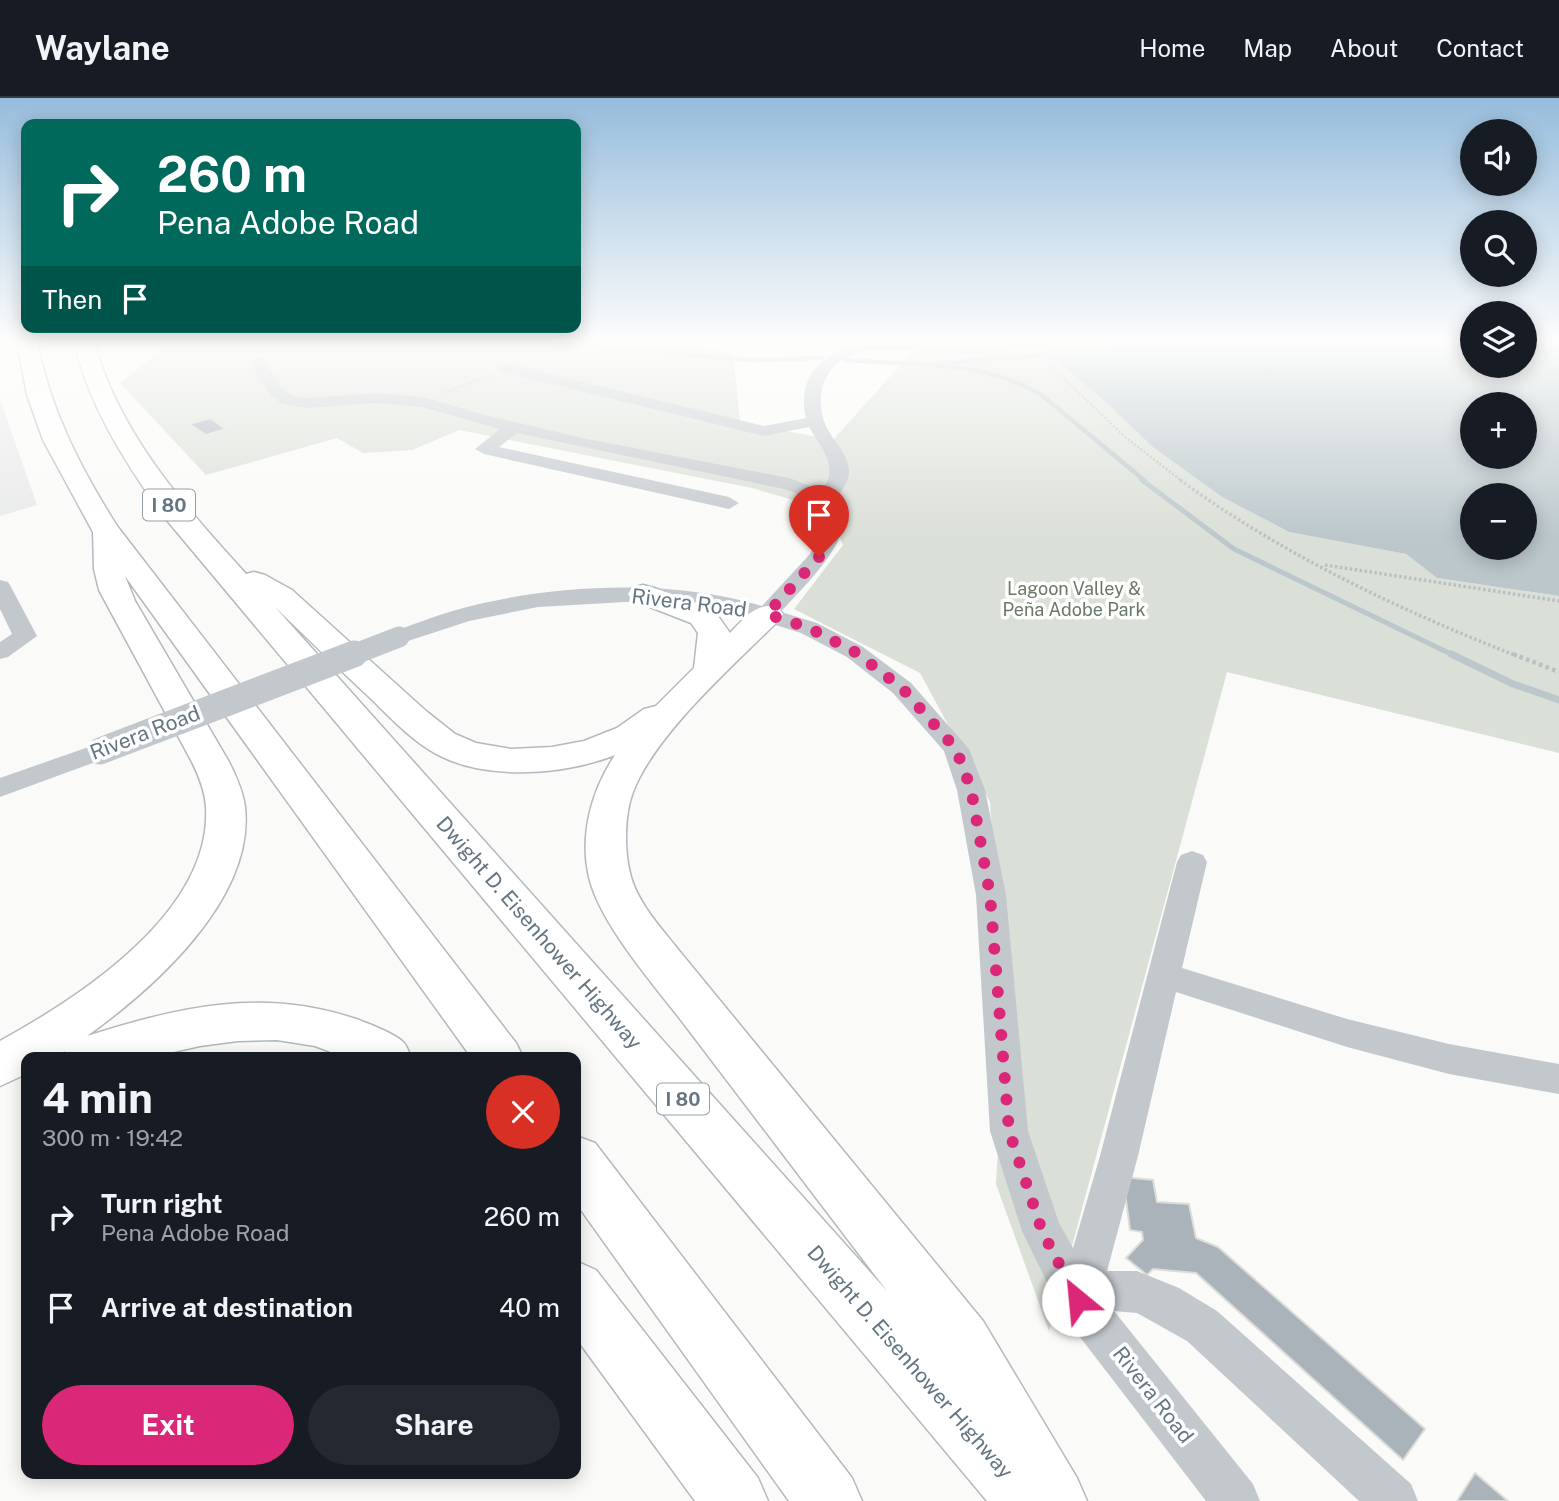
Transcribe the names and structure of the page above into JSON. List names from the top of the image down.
{
  "streets": {
    "highway": ["I 80", "Dwight D. Eisenhower Highway"],
    "street": ["Rivera Road"]
  },
  "parks": ["Lagoon Valley & Peña Adobe Park"],
  "page": {
    "header": "Waylane",
    "nav": [
      "Home",
      "Map",
      "About",
      "Contact"
    ],
    "map_buttons": ["+", "−"],
    "turn": ["260 m", "Pena Adobe Road"],
    "then": "Then",
    "heading": ["4 min", "300 m · 19:42"],
    "list": [
      {
        "name": "Turn right",
        "note": "Pena Adobe Road",
        "value": "260 m"
      },
      {
        "name": "Arrive at destination",
        "value": "40 m"
      }
    ],
    "buttons": ["Exit", "Share"]
  }
}
